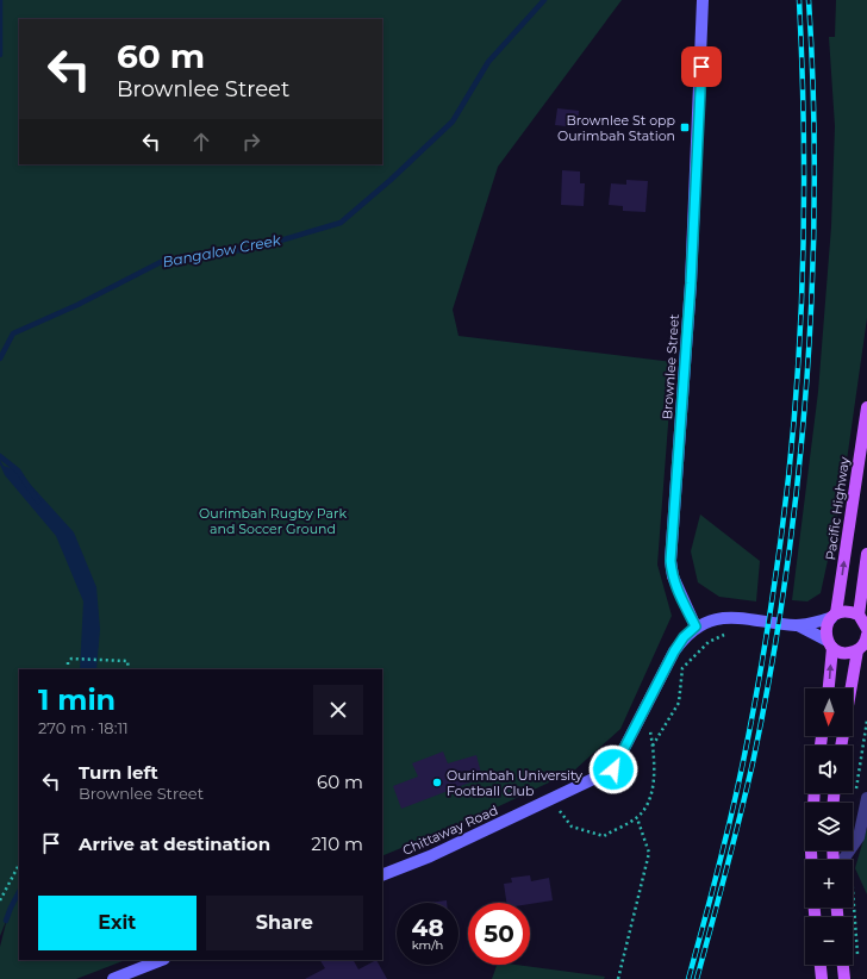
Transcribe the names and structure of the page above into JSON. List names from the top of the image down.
{
  "streets": {
    "main road": ["Brownlee Street", "Pacific Highway", "Chittaway Road"]
  },
  "crossings": [
    ["Brownlee Street", "Chittaway Road"]
  ],
  "one_way": ["Pacific Highway"],
  "water": ["Bangalow Creek"],
  "parks": ["Ourimbah Rugby Park and Soccer Ground"],
  "places": {
    "transit": ["Brownlee St opp Ourimbah Station"],
    "other": ["Ourimbah University Football Club"]
  },
  "north": "bottom",
  "page": {
    "turn": ["60 m", "Brownlee Street"],
    "heading": ["1 min", "270 m · 18:11"],
    "map_buttons": ["+", "−"],
    "list": [
      {
        "name": "Turn left",
        "note": "Brownlee Street",
        "value": "60 m"
      },
      {
        "name": "Arrive at destination",
        "value": "210 m"
      }
    ],
    "buttons": ["Exit", "Share"],
    "speed": "48 km/h",
    "limit": "50"
  }
}
